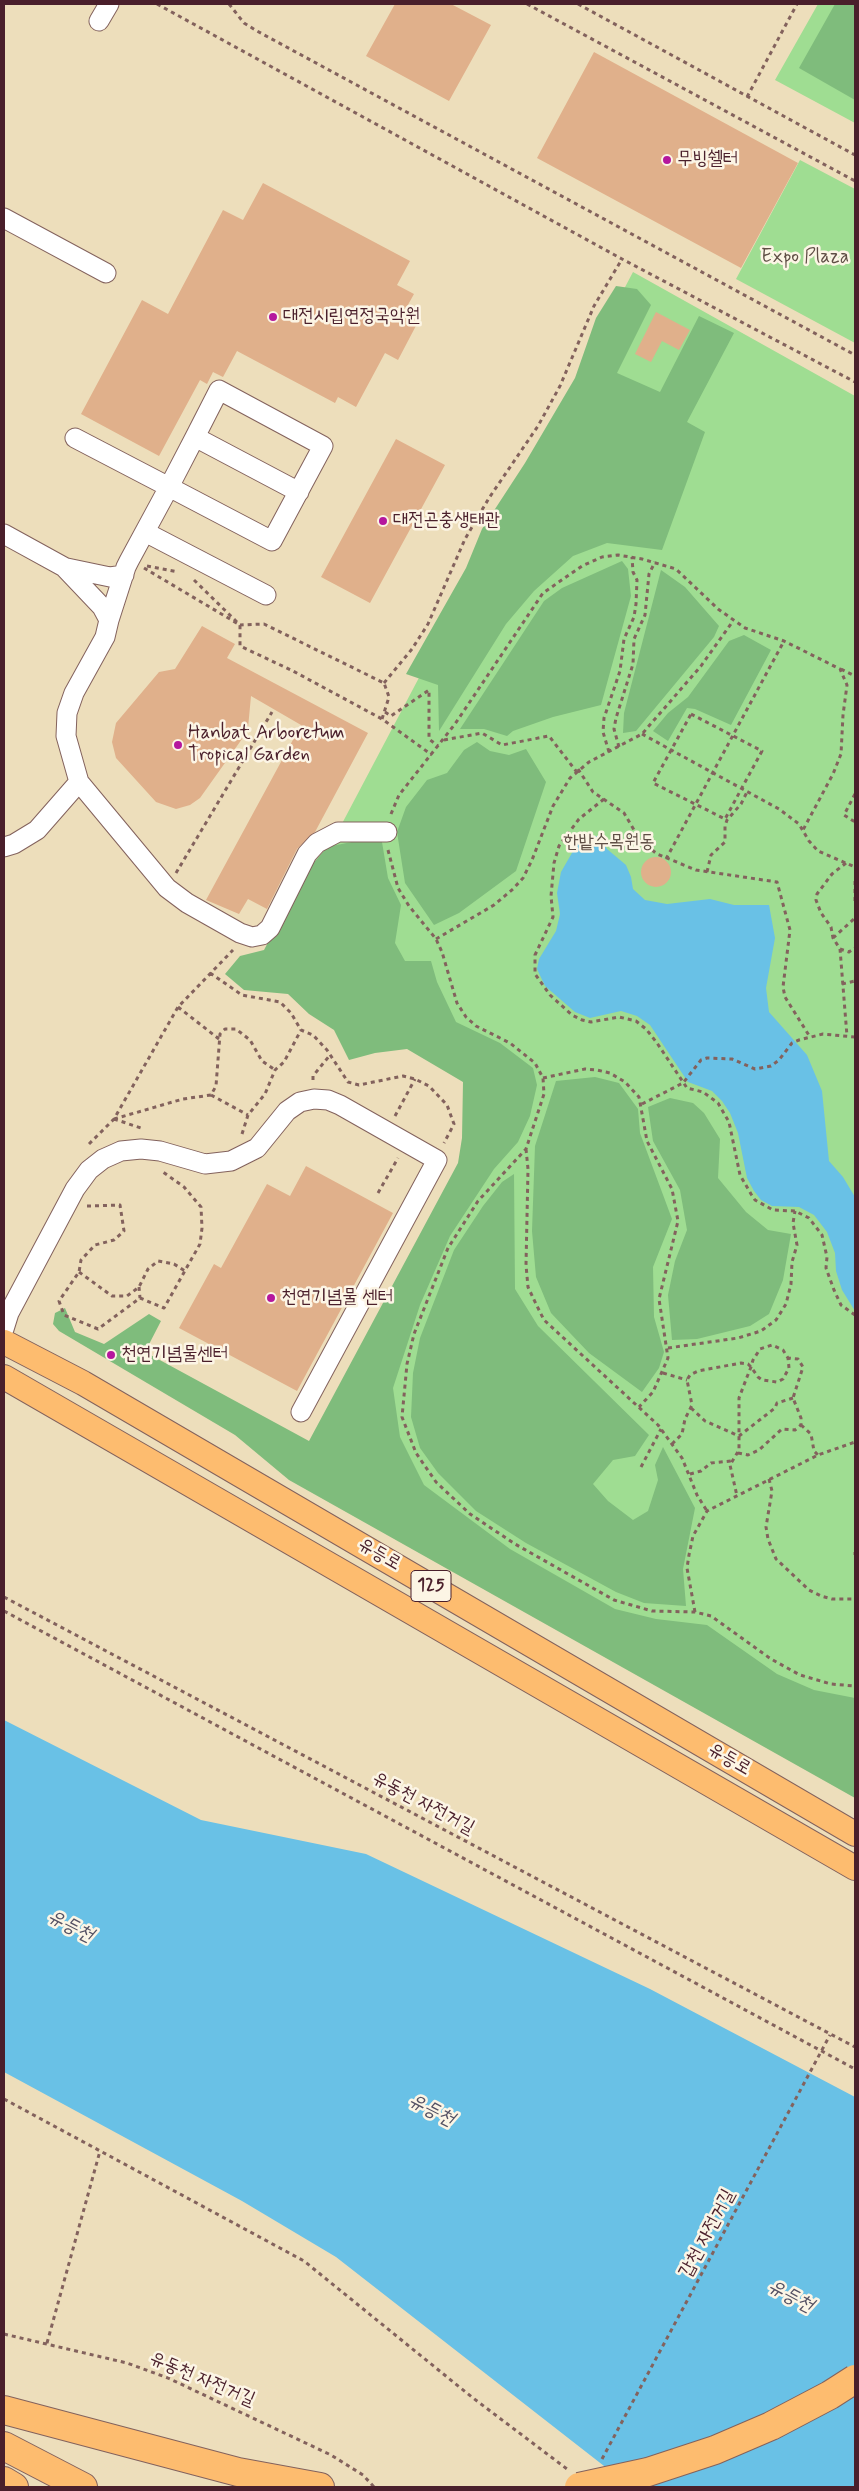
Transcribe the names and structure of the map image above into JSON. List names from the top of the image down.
{
  "streets": {
    "main road": ["유등로", "125"],
    "path": ["유동천 자전거길", "갑천 자전거길"]
  },
  "crossings": [
    ["유동천 자전거길", "갑천 자전거길"]
  ],
  "water": ["유등천"],
  "parks": ["Expo Plaza", "한밭수목원동"],
  "places": [
    "무빙쉘터",
    "대전시립연정국악원",
    "대전곤충생태관",
    "Hanbat Arboretum Tropical Garden",
    "천연기념물 센터",
    "천연기념물센터"
  ]
}
